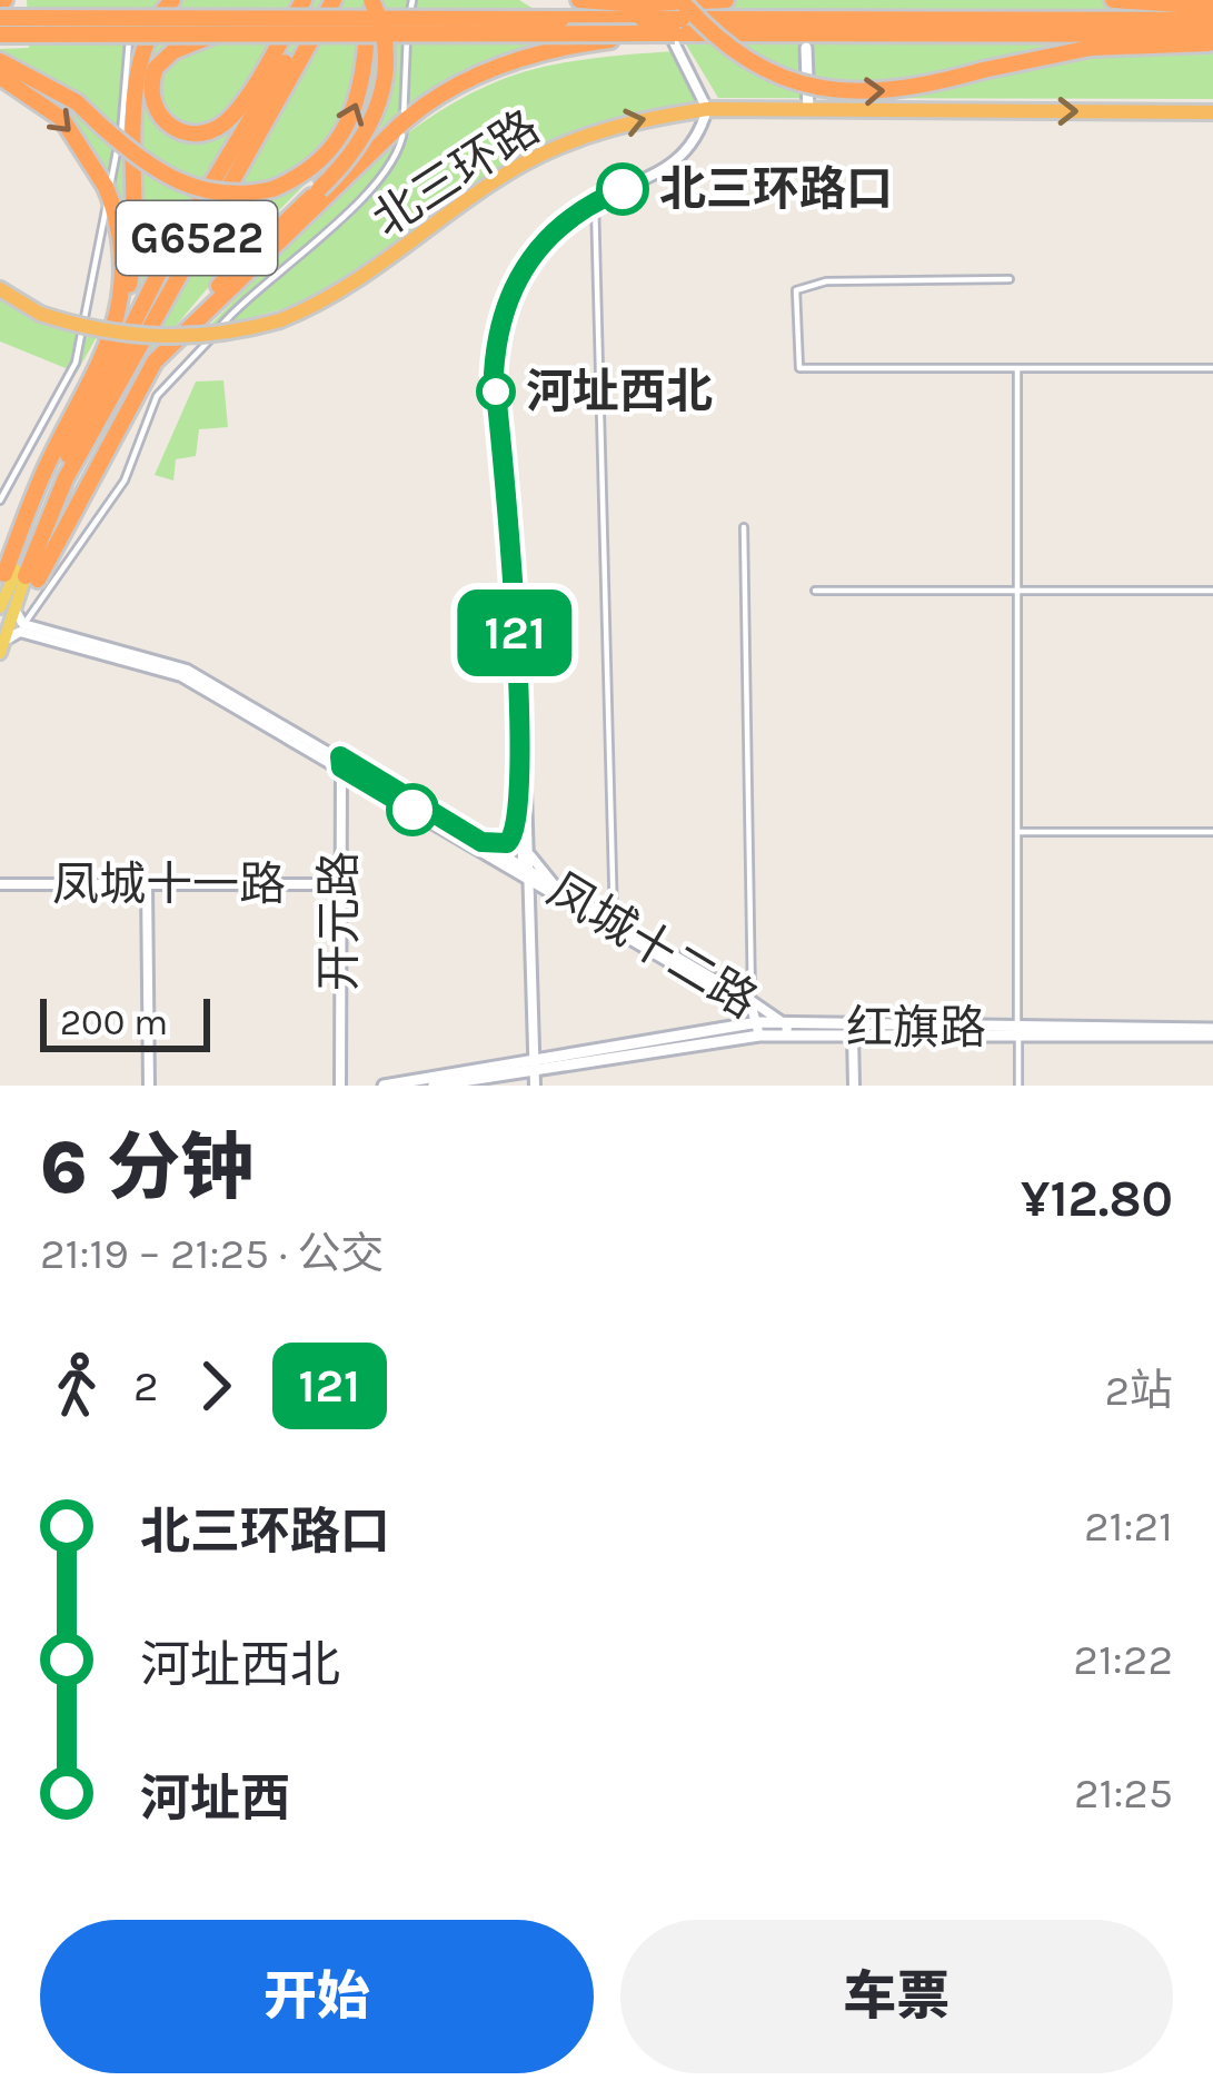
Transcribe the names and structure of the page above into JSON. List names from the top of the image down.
{
  "streets": {
    "highway": ["北三环路", "G6522"],
    "main road": ["红旗路"],
    "street": ["凤城十一路", "开元路", "凤城十二路"]
  },
  "crossings": [
    ["凤城十一路", "开元路"],
    ["开元路", "凤城十二路"],
    ["凤城十二路", "红旗路"]
  ],
  "places": ["北三环路口", "河址西北"],
  "lines": ["bus line 121"],
  "scale_bar": "200 m",
  "page": {
    "on_map": "121",
    "scale": "200 m",
    "heading": ["6 分钟", "21:19 – 21:25 · 公交", "¥12.80"],
    "legs": ["2", "121", "2站"],
    "list": [
      {
        "name": "北三环路口",
        "value": "21:21"
      },
      {
        "name": "河址西北",
        "value": "21:22"
      },
      {
        "name": "河址西",
        "value": "21:25"
      }
    ],
    "buttons": ["开始", "车票"]
  }
}
